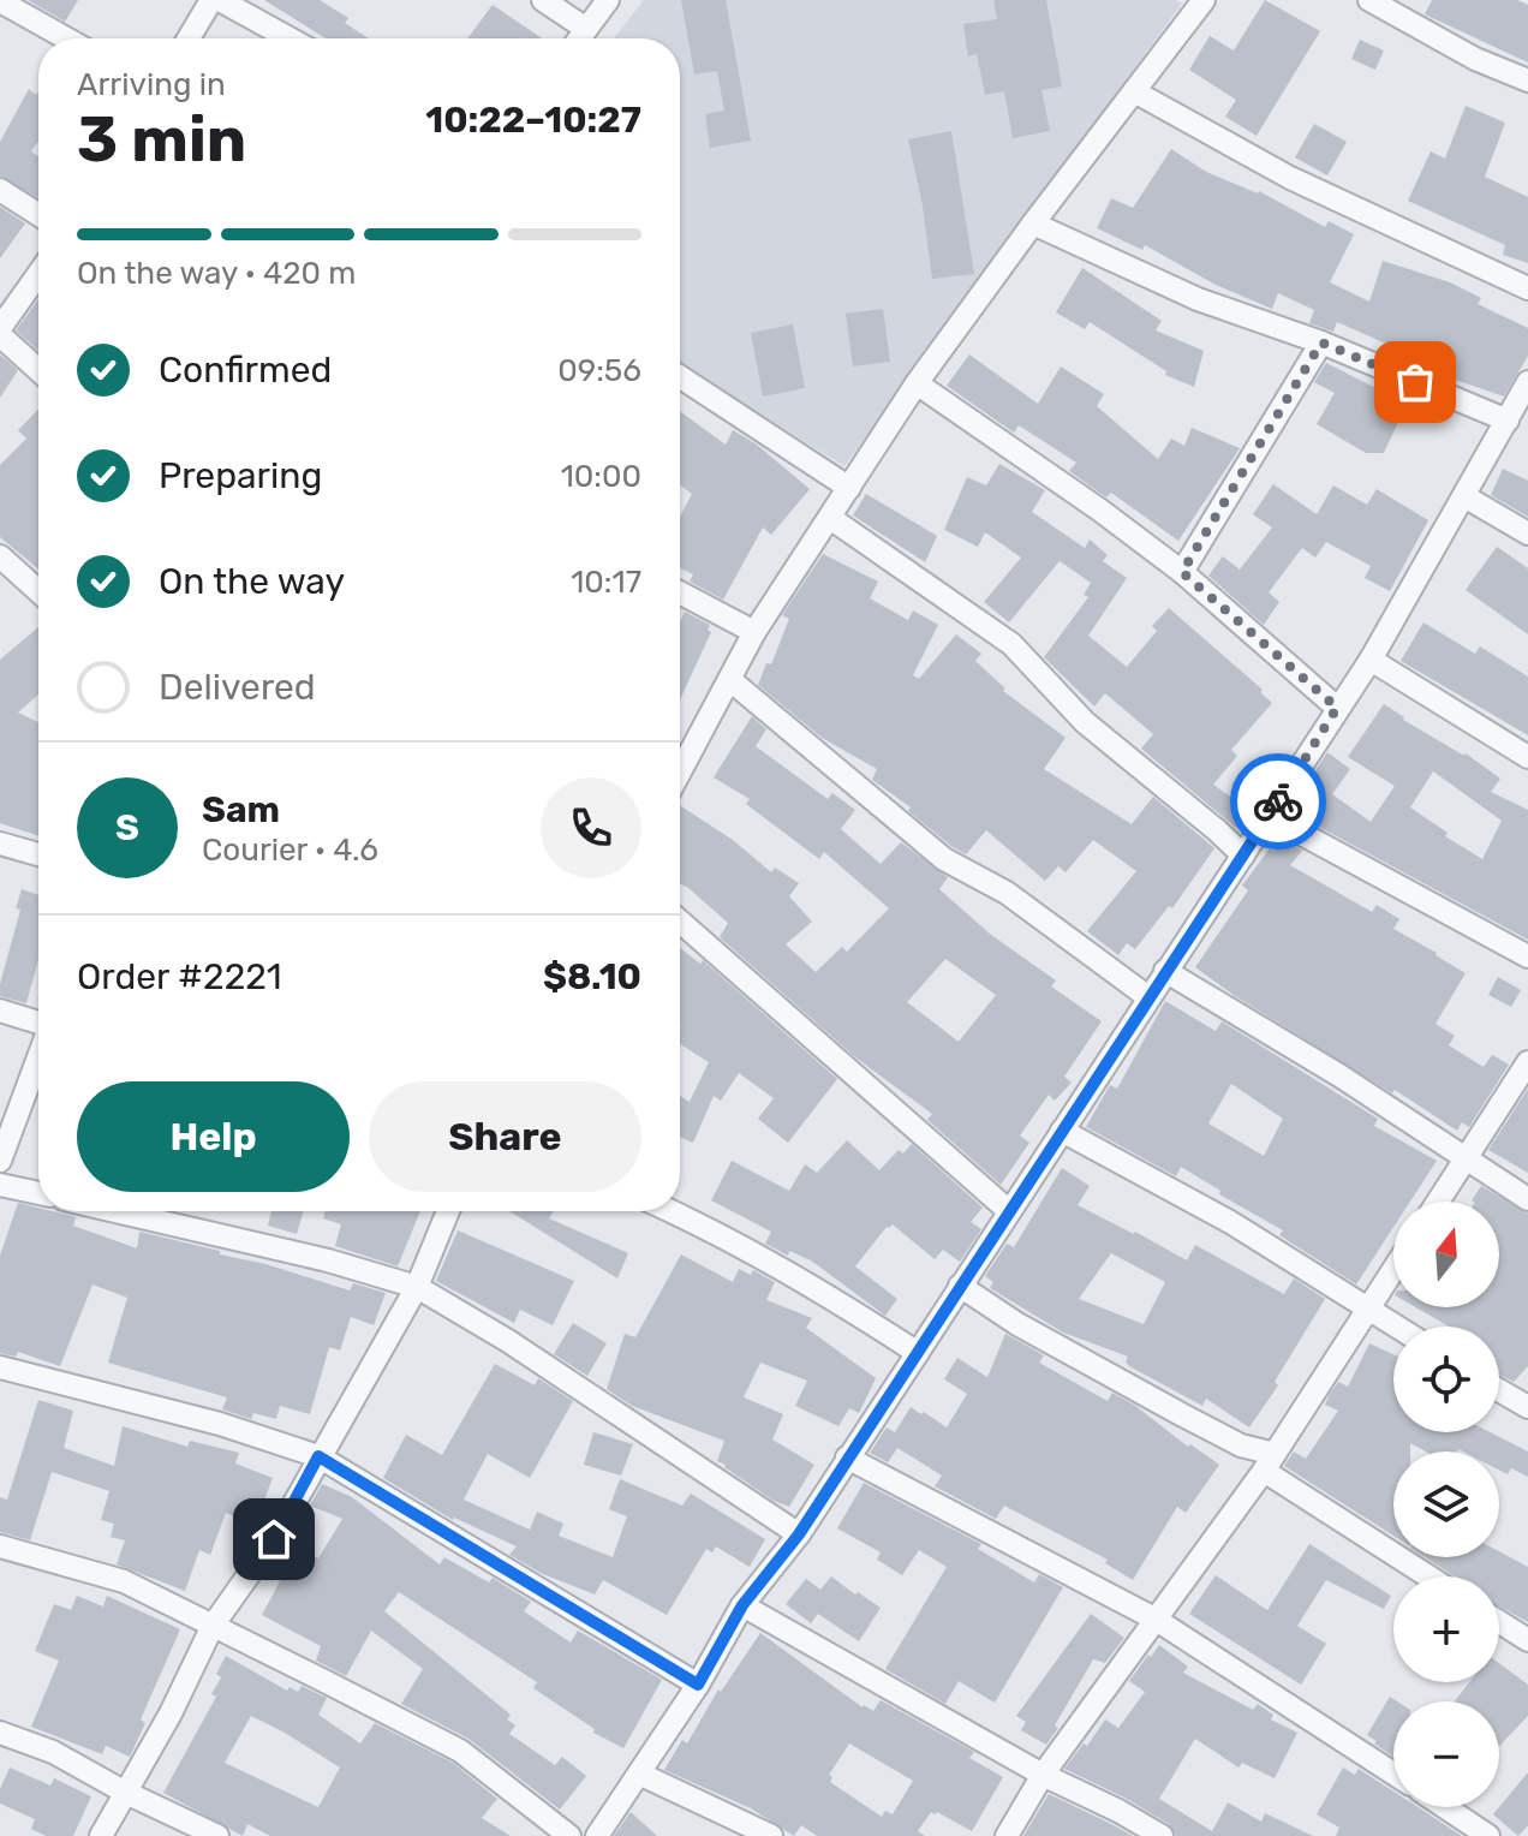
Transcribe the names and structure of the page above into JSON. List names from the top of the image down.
{
  "north": "top",
  "page": {
    "heading": ["3 min", "Arriving in", "10:22–10:27"],
    "panel": [
      "Sam",
      "Courier · 4.6",
      "Order #2221",
      "$8.10"
    ],
    "bar": "On the way · 420 m",
    "list": [
      ["Confirmed", "09:56"],
      ["Preparing", "10:00"],
      ["On the way", "10:17"],
      "Delivered"
    ],
    "round": "S",
    "buttons": ["Help", "Share"],
    "map_buttons": ["+", "−"]
  }
}
